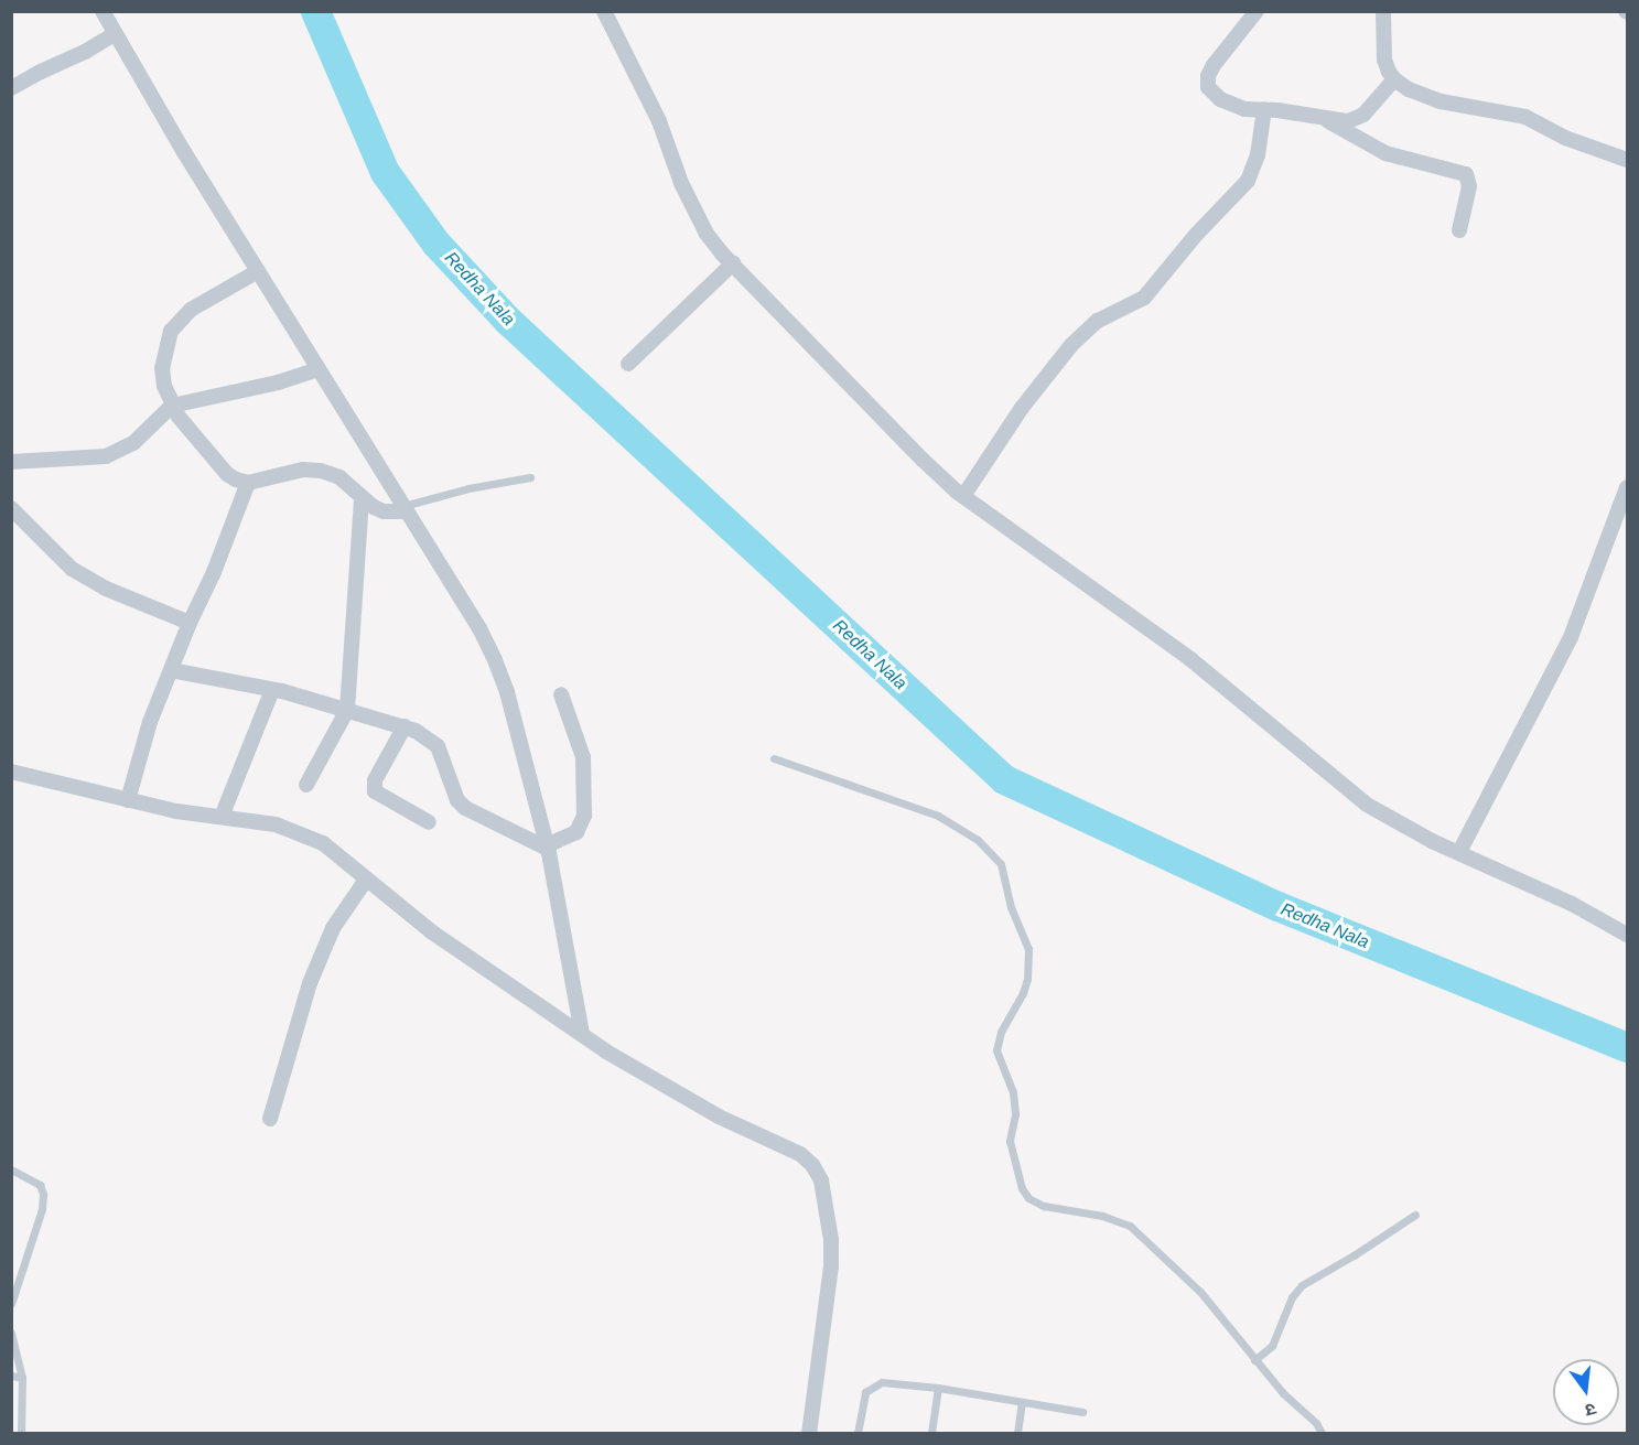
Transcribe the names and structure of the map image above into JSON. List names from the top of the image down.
{
  "water": ["Redha Nala"],
  "north": "bottom"
}
